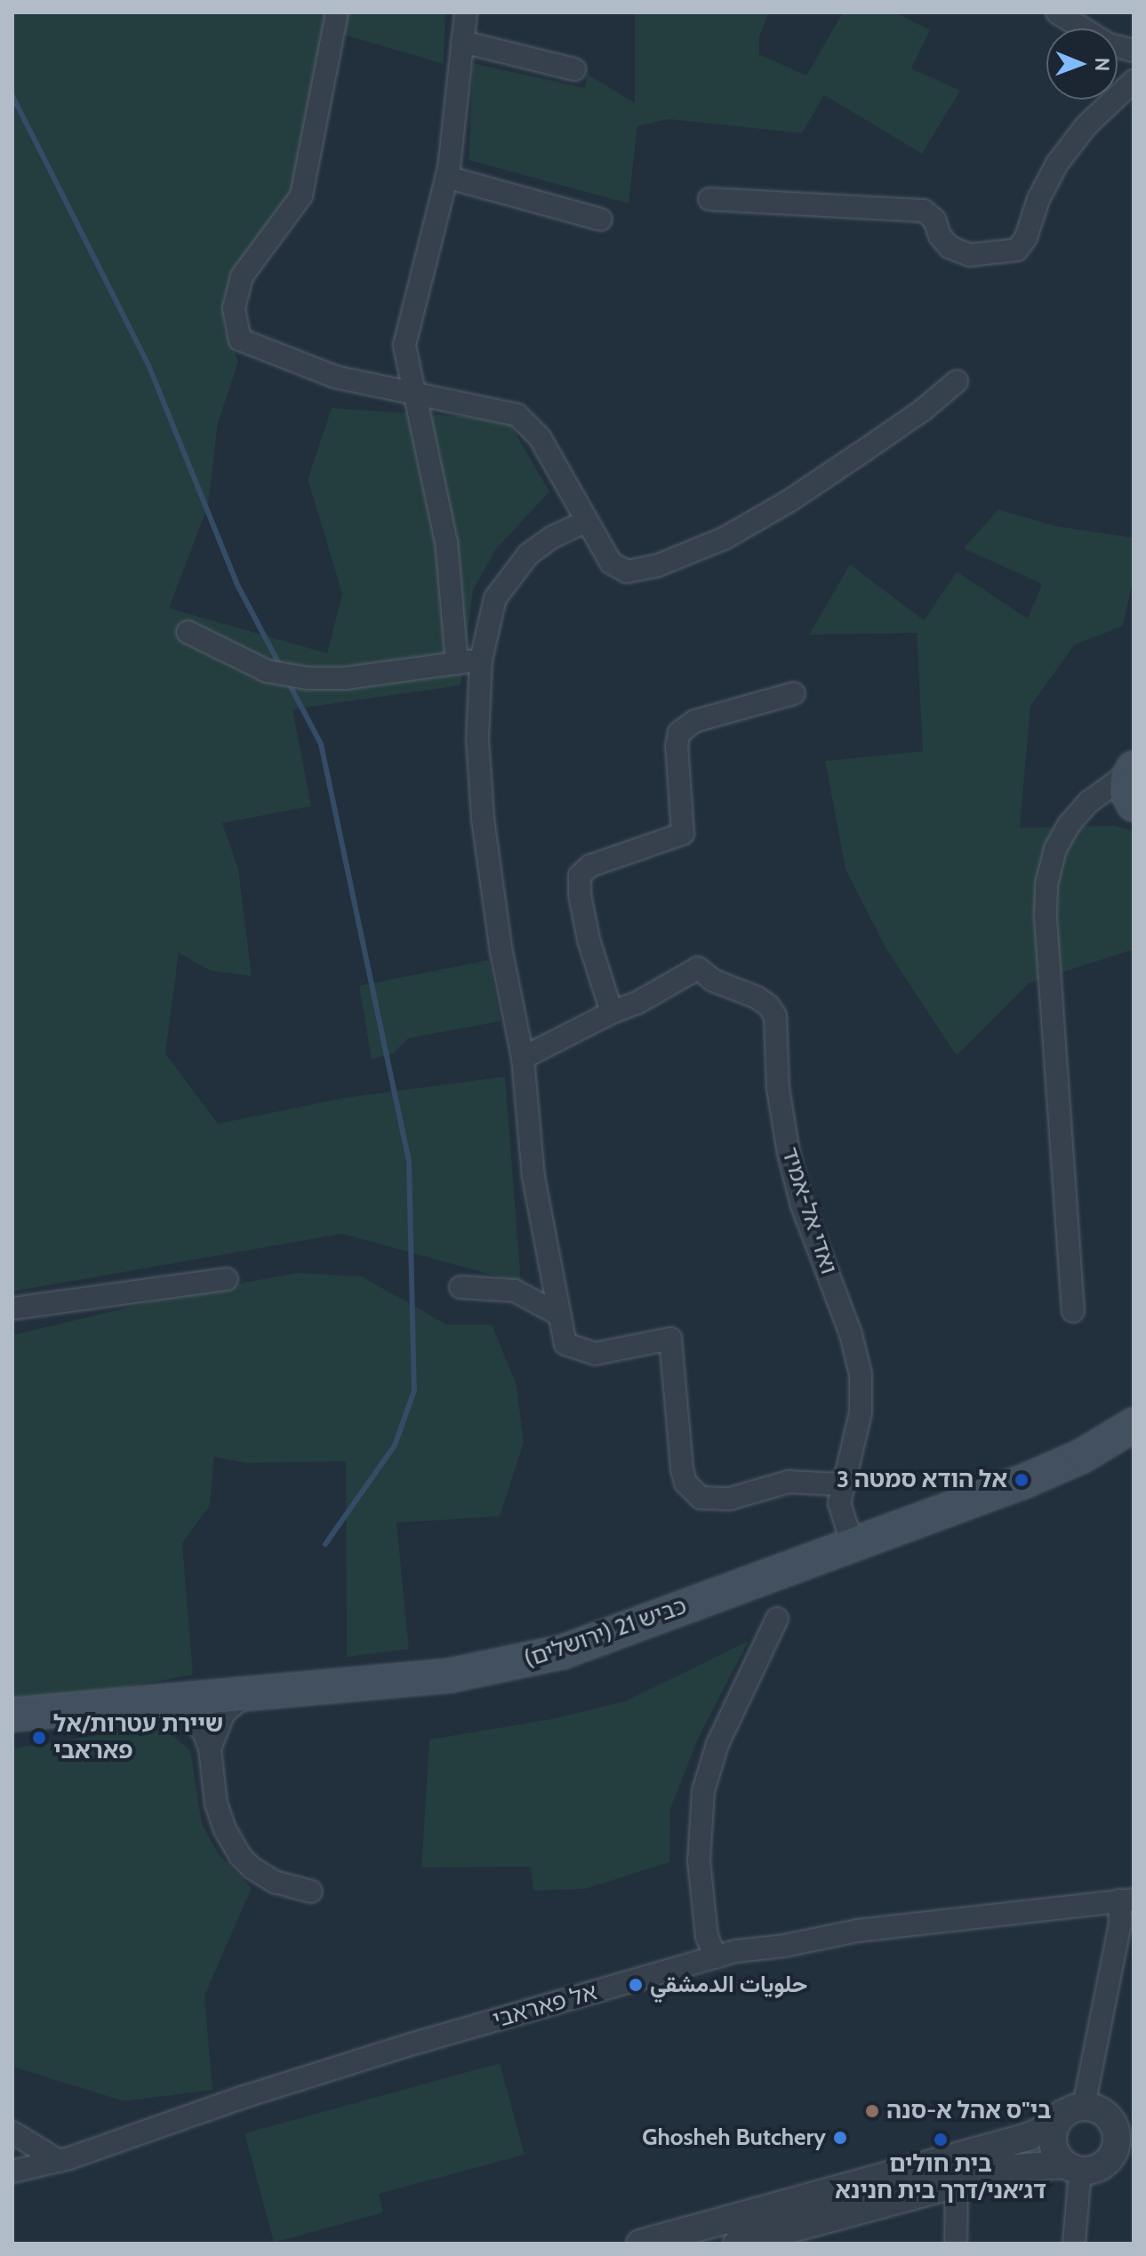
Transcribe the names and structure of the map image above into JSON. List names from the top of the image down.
{
  "streets": {
    "main road": ["כביש 21 (ירושלים)"],
    "street": ["ואדי אל-אמיד", "אל פאראבי"]
  },
  "crossings": [
    ["ואדי אל-אמיד", "כביש 21 (ירושלים)"]
  ],
  "places": [
    "אל הודא סמטה 3",
    "שיירת עטרות/אל פאראבי",
    "حلويات الدمشقي",
    "בי\"ס אהל א-סנה",
    "Ghosheh Butchery",
    "בית חולים דג׳אני/דרך בית חנינא"
  ],
  "north": "right"
}
